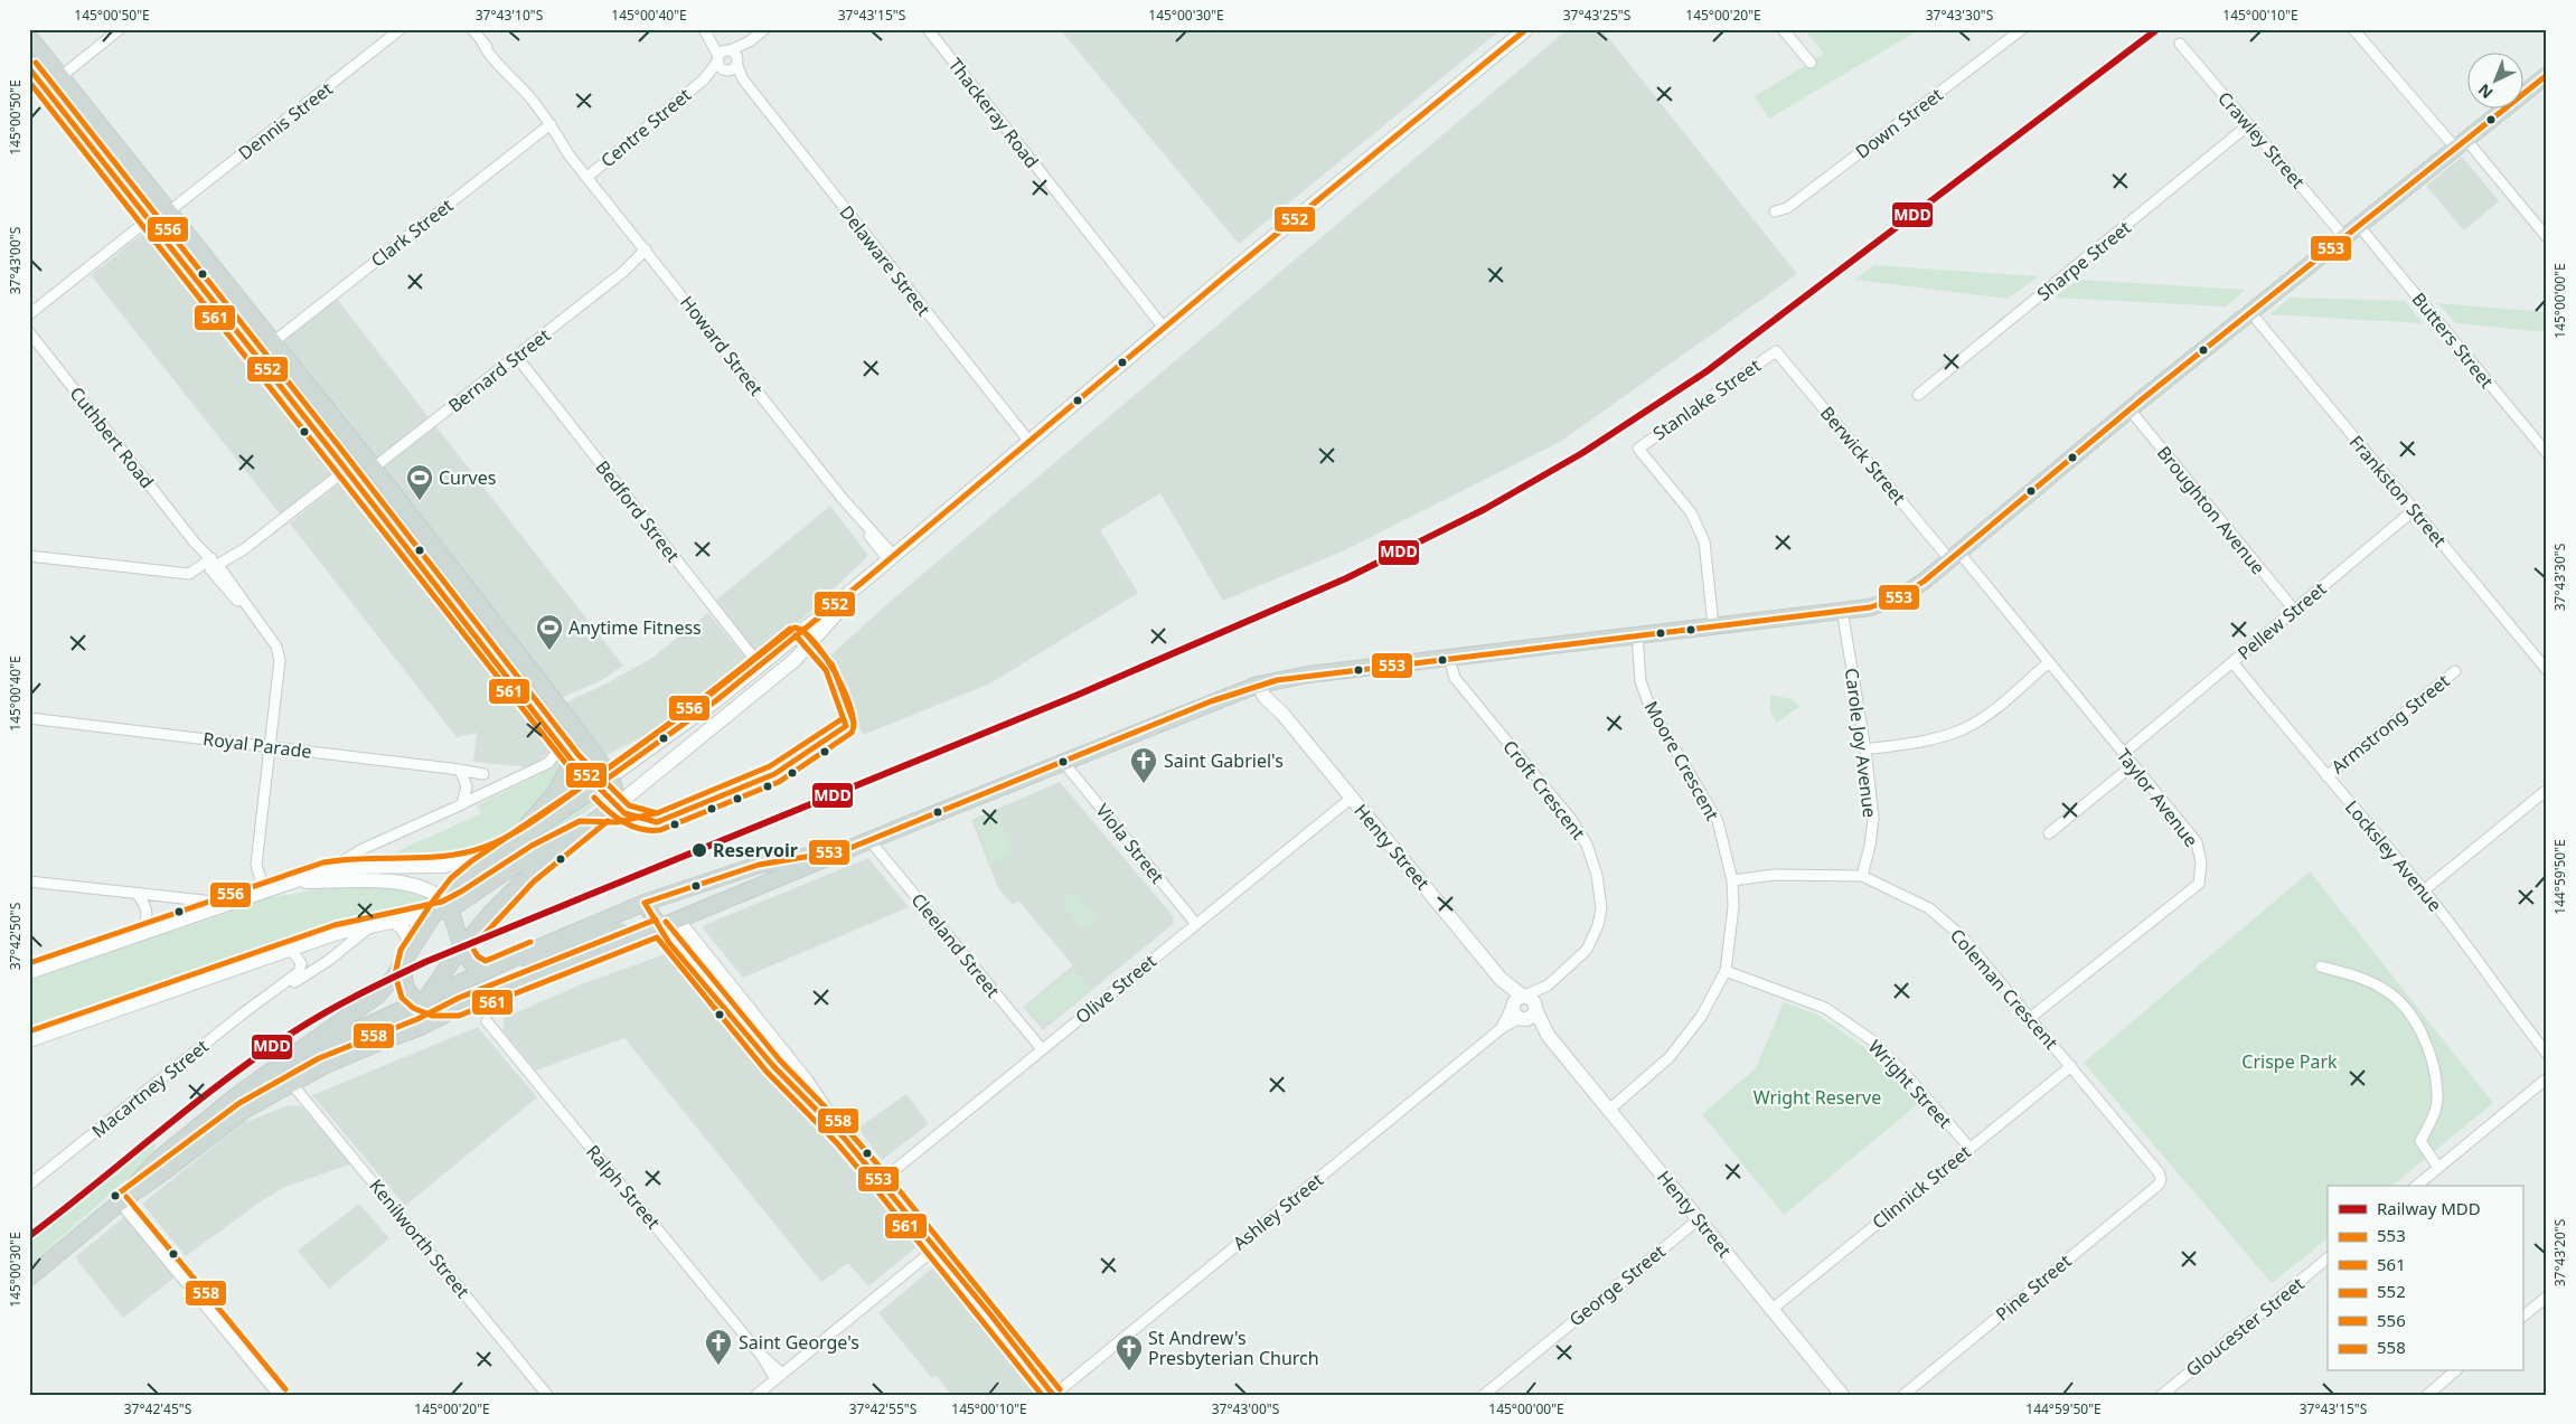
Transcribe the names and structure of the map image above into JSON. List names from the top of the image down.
{
  "streets": {
    "main road": ["Henty Street"],
    "street": [
      "Thackeray Road",
      "Dennis Street",
      "Down Street",
      "Centre Street",
      "Crawley Street",
      "Clark Street",
      "Delaware Street",
      "Sharpe Street",
      "Butters Street",
      "Howard Street",
      "Bernard Street",
      "Stanlake Street",
      "Cuthbert Road",
      "Berwick Street",
      "Frankston Street",
      "Broughton Avenue",
      "Bedford Street",
      "Pellew Street",
      "Armstrong Street",
      "Carole Joy Avenue",
      "Royal Parade",
      "Moore Crescent",
      "Croft Crescent",
      "Taylor Avenue",
      "Viola Street",
      "Locksley Avenue",
      "Cleeland Street",
      "Olive Street",
      "Coleman Crescent",
      "Wright Street",
      "Macartney Street",
      "Ralph Street",
      "Clinnick Street",
      "Ashley Street",
      "Kenilworth Street",
      "George Street",
      "Pine Street",
      "Gloucester Street"
    ]
  },
  "crossings": [
    ["Centre Street", "Delaware Street"],
    ["Centre Street", "Howard Street"],
    ["Crawley Street", "Sharpe Street"],
    ["Clark Street", "Howard Street"],
    ["Howard Street", "Bernard Street"],
    ["Bernard Street", "Bedford Street"],
    ["Stanlake Street", "Berwick Street"],
    ["Cuthbert Road", "Royal Parade"],
    ["Berwick Street", "Taylor Avenue"],
    ["Frankston Street", "Pellew Street"],
    ["Broughton Avenue", "Pellew Street"],
    ["Pellew Street", "Taylor Avenue"],
    ["Pellew Street", "Locksley Avenue"],
    ["Armstrong Street", "Locksley Avenue"],
    ["Carole Joy Avenue", "Coleman Crescent"],
    ["Moore Crescent", "Henty Street"],
    ["Moore Crescent", "Coleman Crescent"],
    ["Moore Crescent", "Wright Street"],
    ["Croft Crescent", "Henty Street"],
    ["Croft Crescent", "Ashley Street"],
    ["Taylor Avenue", "Coleman Crescent"],
    ["Viola Street", "Olive Street"],
    ["Henty Street", "Olive Street"],
    ["Henty Street", "Clinnick Street"],
    ["Henty Street", "Ashley Street"],
    ["Henty Street", "George Street"],
    ["Cleeland Street", "Olive Street"],
    ["Coleman Crescent", "Clinnick Street"],
    ["Coleman Crescent", "Pine Street"],
    ["Wright Street", "Clinnick Street"]
  ],
  "parks": ["Crispe Park", "Wright Reserve"],
  "places": {
    "sports": ["Curves", "Anytime Fitness"],
    "church": ["Saint Gabriel's", "Saint George's", "St Andrew's Presbyterian Church"],
    "other": ["Reservoir"]
  },
  "lines": [
    "rail line MDD",
    "transit line 552",
    "transit line 556",
    "transit line 553",
    "transit line 561",
    "transit line 558"
  ],
  "legend": [
    "Railway MDD",
    "553",
    "561",
    "552",
    "556",
    "558"
  ],
  "north": "bottom left",
  "coordinates": [
    "145°00'50\"E",
    "37°43'10\"S",
    "145°00'40\"E",
    "37°43'15\"S",
    "145°00'30\"E",
    "37°43'25\"S",
    "145°00'20\"E",
    "37°43'30\"S",
    "145°00'10\"E",
    "37°43'00\"S",
    "145°00'00\"E",
    "144°59'50\"E",
    "37°42'50\"S",
    "37°43'20\"S",
    "37°42'45\"S",
    "37°42'55\"S"
  ]
}
